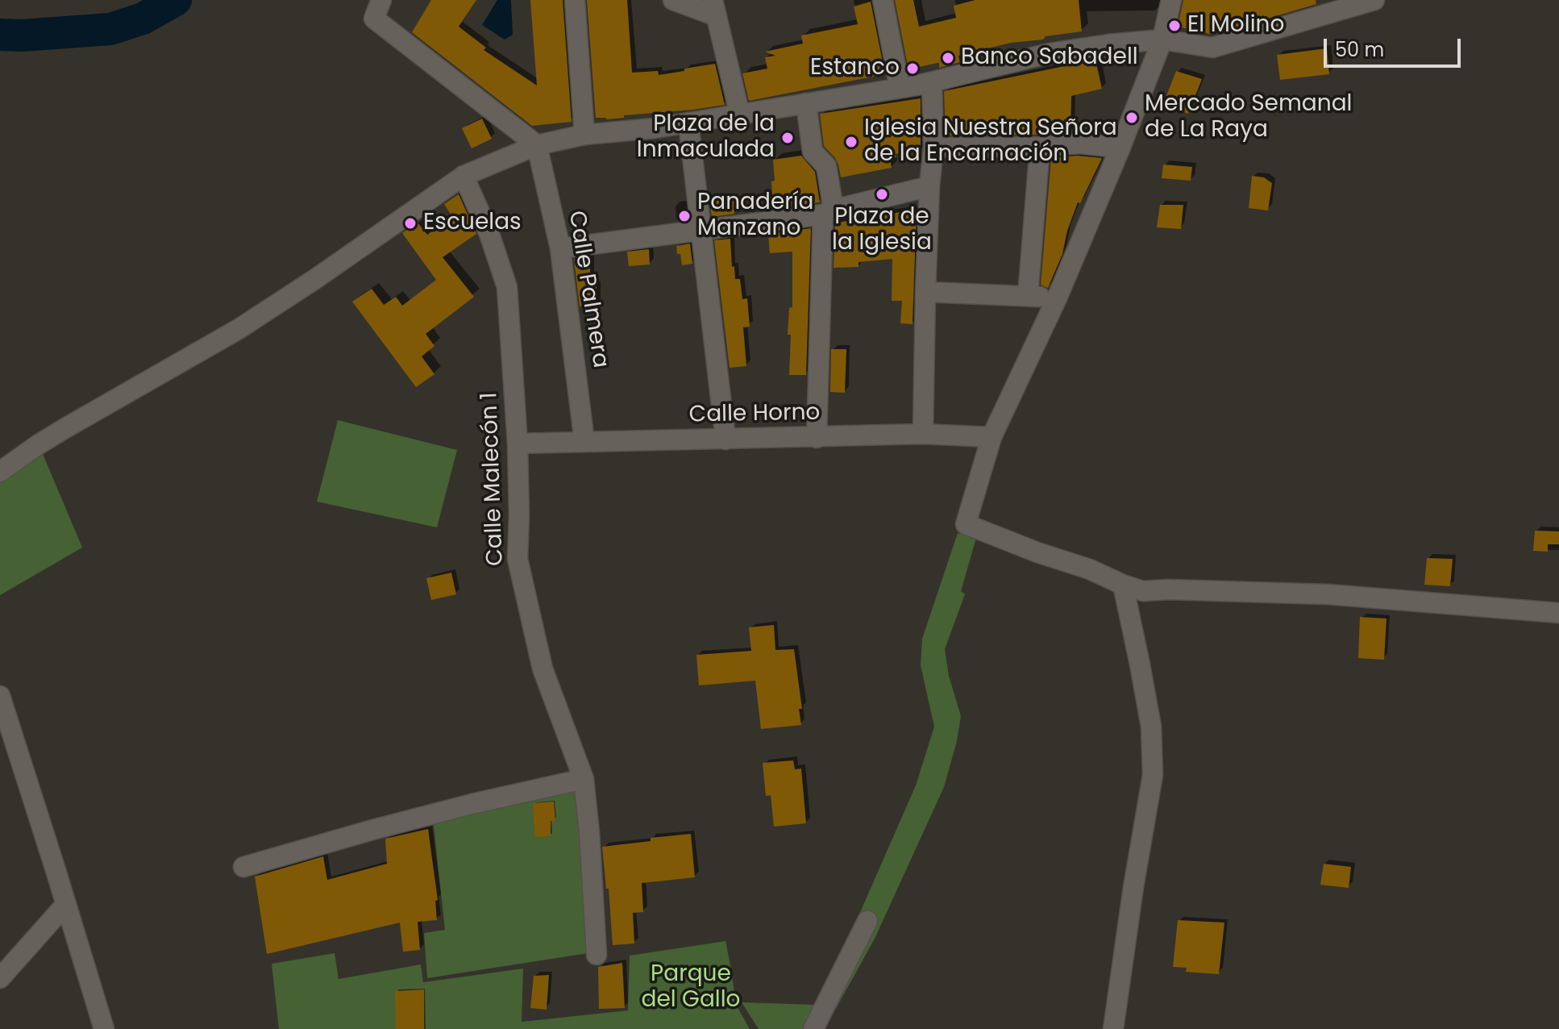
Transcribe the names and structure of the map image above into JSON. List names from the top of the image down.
{
  "streets": {
    "street": ["Calle Palmera", "Calle Horno", "Calle Malecón 1"]
  },
  "crossings": [
    ["Calle Palmera", "Calle Horno"],
    ["Calle Horno", "Calle Malecón 1"]
  ],
  "parks": ["Parque del Gallo"],
  "places": [
    "El Molino",
    "Banco Sabadell",
    "Estanco",
    "Mercado Semanal de La Raya",
    "Plaza de la Inmaculada",
    "Iglesia Nuestra Señora de la Encarnación",
    "Plaza de la Iglesia",
    "Panadería Manzano",
    "Escuelas"
  ],
  "scale_bar": "50 m"
}
